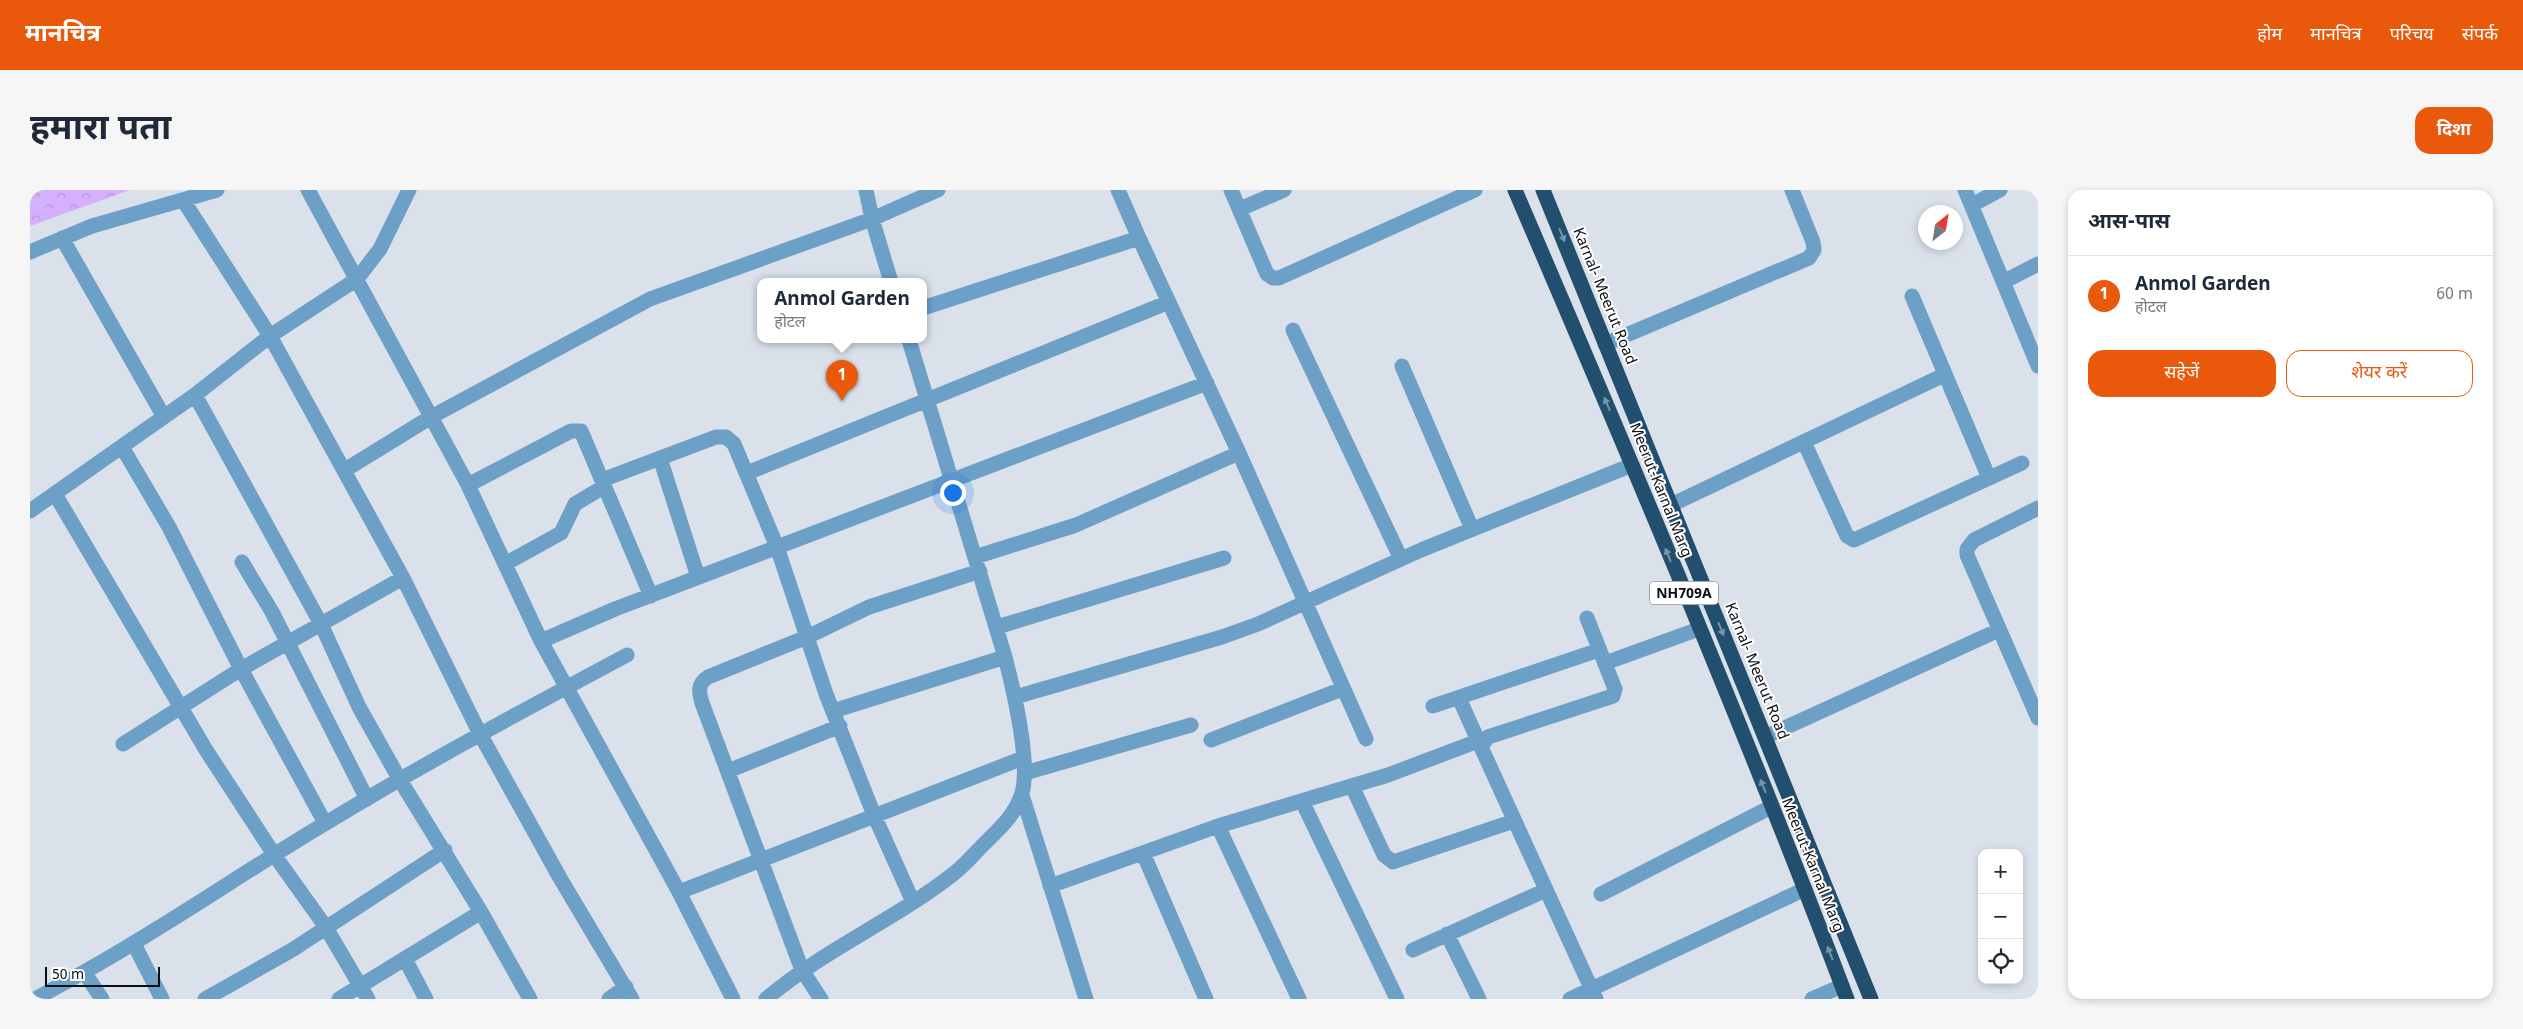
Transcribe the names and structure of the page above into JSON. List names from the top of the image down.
{
  "streets": {
    "highway": ["Karnal- Meerut Road", "Meerut-Karnal Marg", "NH709A"]
  },
  "one_way": ["Karnal- Meerut Road", "Meerut-Karnal Marg"],
  "scale_bar": "50 m",
  "north": "top right",
  "page": {
    "header": "मानचित्र",
    "nav": [
      "होम",
      "मानचित्र",
      "परिचय",
      "संपर्क"
    ],
    "buttons": [
      "दिशा",
      ["सहेजें", "शेयर करें"]
    ],
    "title": "हमारा पता",
    "heading": "आस-पास",
    "list": [
      {
        "mark": "1",
        "name": "Anmol Garden",
        "note": "होटल",
        "value": "60 m"
      }
    ],
    "popup": ["Anmol Garden", "होटल"],
    "pins": "1",
    "map_buttons": ["+", "−"],
    "scale": "50 m"
  }
}
